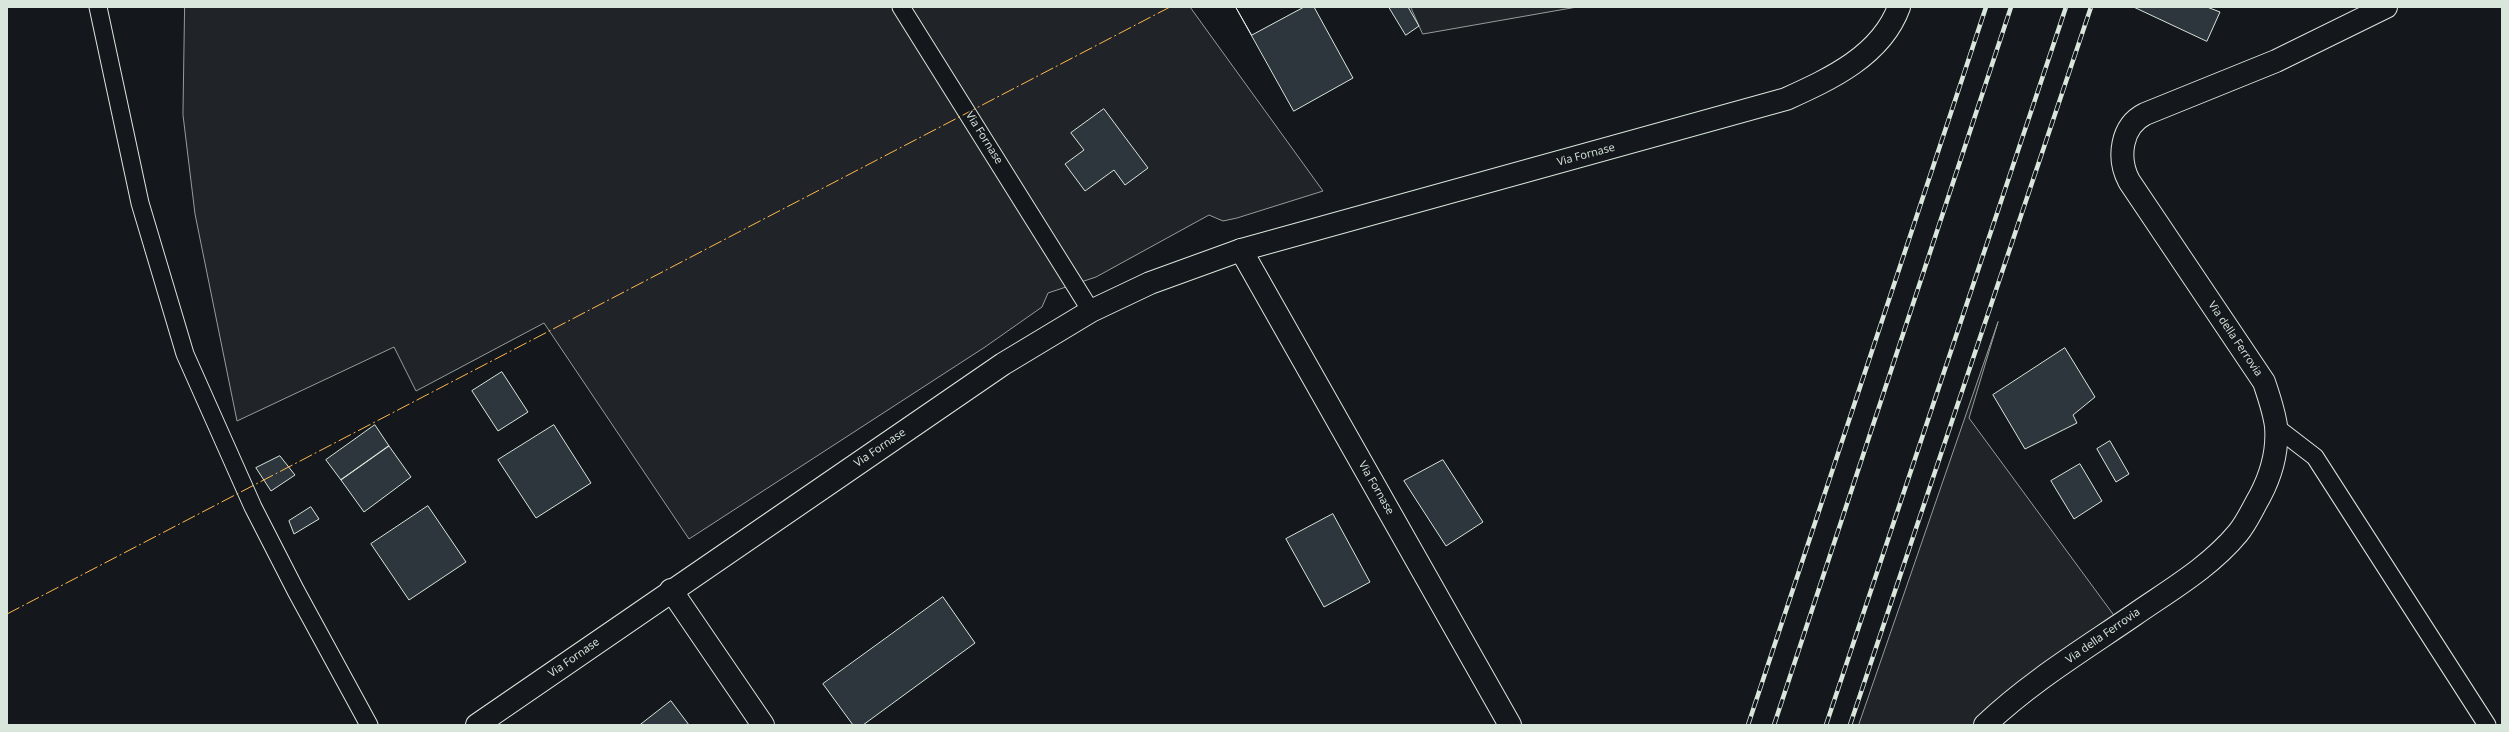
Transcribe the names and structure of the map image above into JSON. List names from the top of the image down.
{
  "streets": {
    "street": ["Via Fornase", "Via della Ferrovia"]
  }
}
